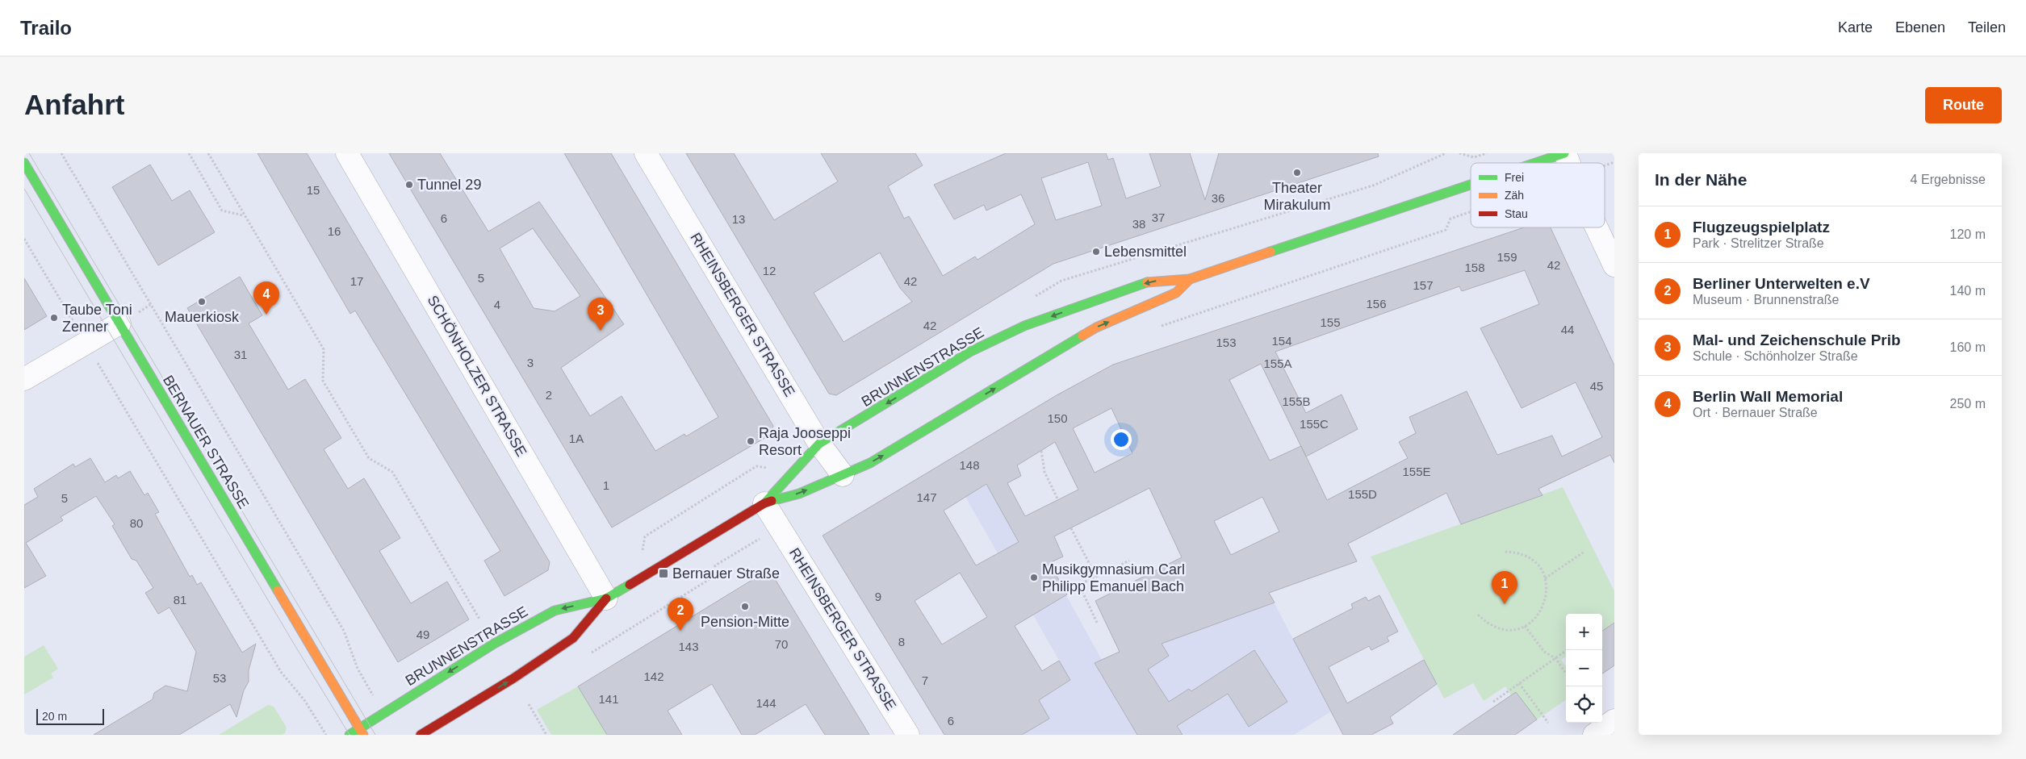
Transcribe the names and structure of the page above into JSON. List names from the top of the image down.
{
  "streets": {
    "main road": ["BRUNNENSTRASSE", "BERNAUER STRASSE"],
    "street": ["RHEINSBERGER STRASSE", "SCHÖNHOLZER STRASSE"]
  },
  "crossings": [
    ["RHEINSBERGER STRASSE", "BRUNNENSTRASSE"],
    ["BRUNNENSTRASSE", "SCHÖNHOLZER STRASSE"],
    ["BRUNNENSTRASSE", "BERNAUER STRASSE"]
  ],
  "places": {
    "other": [
      "Theater Mirakulum",
      "Tunnel 29",
      "Lebensmittel",
      "Mauerkiosk",
      "Taube Toni Zenner",
      "Raja Jooseppi Resort",
      "Musikgymnasium Carl Philipp Emanuel Bach",
      "Pension-Mitte"
    ],
    "transit": ["Bernauer Straße"]
  },
  "house_numbers": [
    "15",
    "36",
    "37",
    "6",
    "13",
    "38",
    "16",
    "159",
    "42",
    "158",
    "12",
    "5",
    "17",
    "42",
    "157",
    "156",
    "4",
    "155",
    "42",
    "44",
    "154",
    "153",
    "31",
    "3",
    "155A",
    "45",
    "2",
    "155B",
    "150",
    "155C",
    "1A",
    "148",
    "155E",
    "1",
    "155D",
    "147",
    "5",
    "80",
    "9",
    "81",
    "49",
    "8",
    "70",
    "143",
    "142",
    "53",
    "7",
    "141",
    "144",
    "6"
  ],
  "legend": ["Frei", "Zäh", "Stau"],
  "scale_bar": "20 m",
  "page": {
    "header": "Trailo",
    "nav": ["Karte", "Ebenen", "Teilen"],
    "buttons": "Route",
    "title": "Anfahrt",
    "heading": ["In der Nähe", "4 Ergebnisse"],
    "list": [
      {
        "mark": "1",
        "name": "Flugzeugspielplatz",
        "note": "Park · Strelitzer Straße",
        "value": "120 m"
      },
      {
        "mark": "2",
        "name": "Berliner Unterwelten e.V",
        "note": "Museum · Brunnenstraße",
        "value": "140 m"
      },
      {
        "mark": "3",
        "name": "Mal- und Zeichenschule Prib",
        "note": "Schule · Schönholzer Straße",
        "value": "160 m"
      },
      {
        "mark": "4",
        "name": "Berlin Wall Memorial",
        "note": "Ort · Bernauer Straße",
        "value": "250 m"
      }
    ],
    "pins": [
      "4",
      "3",
      "1",
      "2"
    ],
    "map_buttons": ["+", "−"],
    "scale": "20 m"
  }
}
